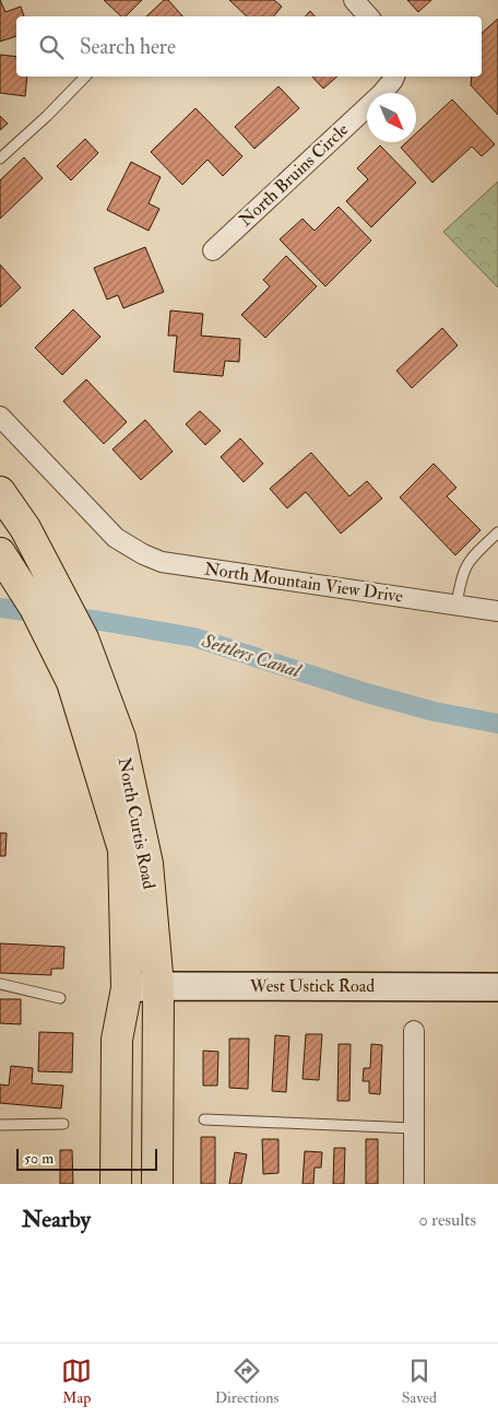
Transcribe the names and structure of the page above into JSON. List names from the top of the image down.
{
  "streets": {
    "main road": ["North Curtis Road", "West Ustick Road"],
    "street": ["North Bruins Circle", "North Mountain View Drive"]
  },
  "crossings": [
    ["North Curtis Road", "West Ustick Road"]
  ],
  "water": ["Settlers Canal"],
  "scale_bar": "50 m",
  "north": "bottom right",
  "page": {
    "search": "Search here",
    "scale": "50 m",
    "heading": ["Nearby", "0 results"],
    "nav": ["Map", "Directions", "Saved"]
  }
}
